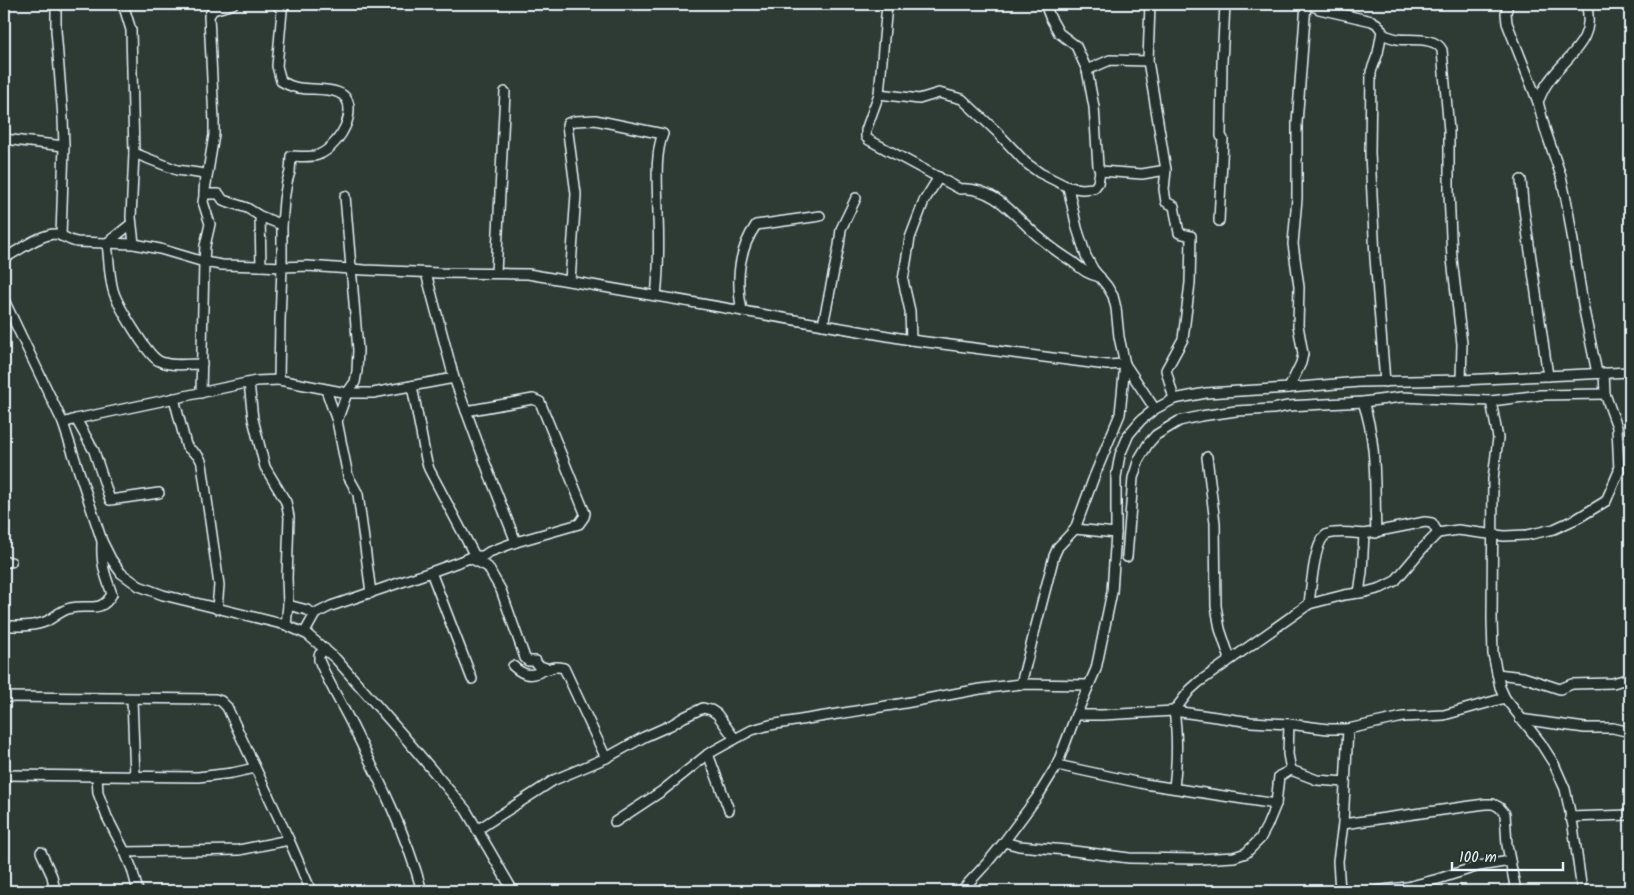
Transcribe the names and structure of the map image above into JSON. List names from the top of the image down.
{
  "scale_bar": "100 m"
}
